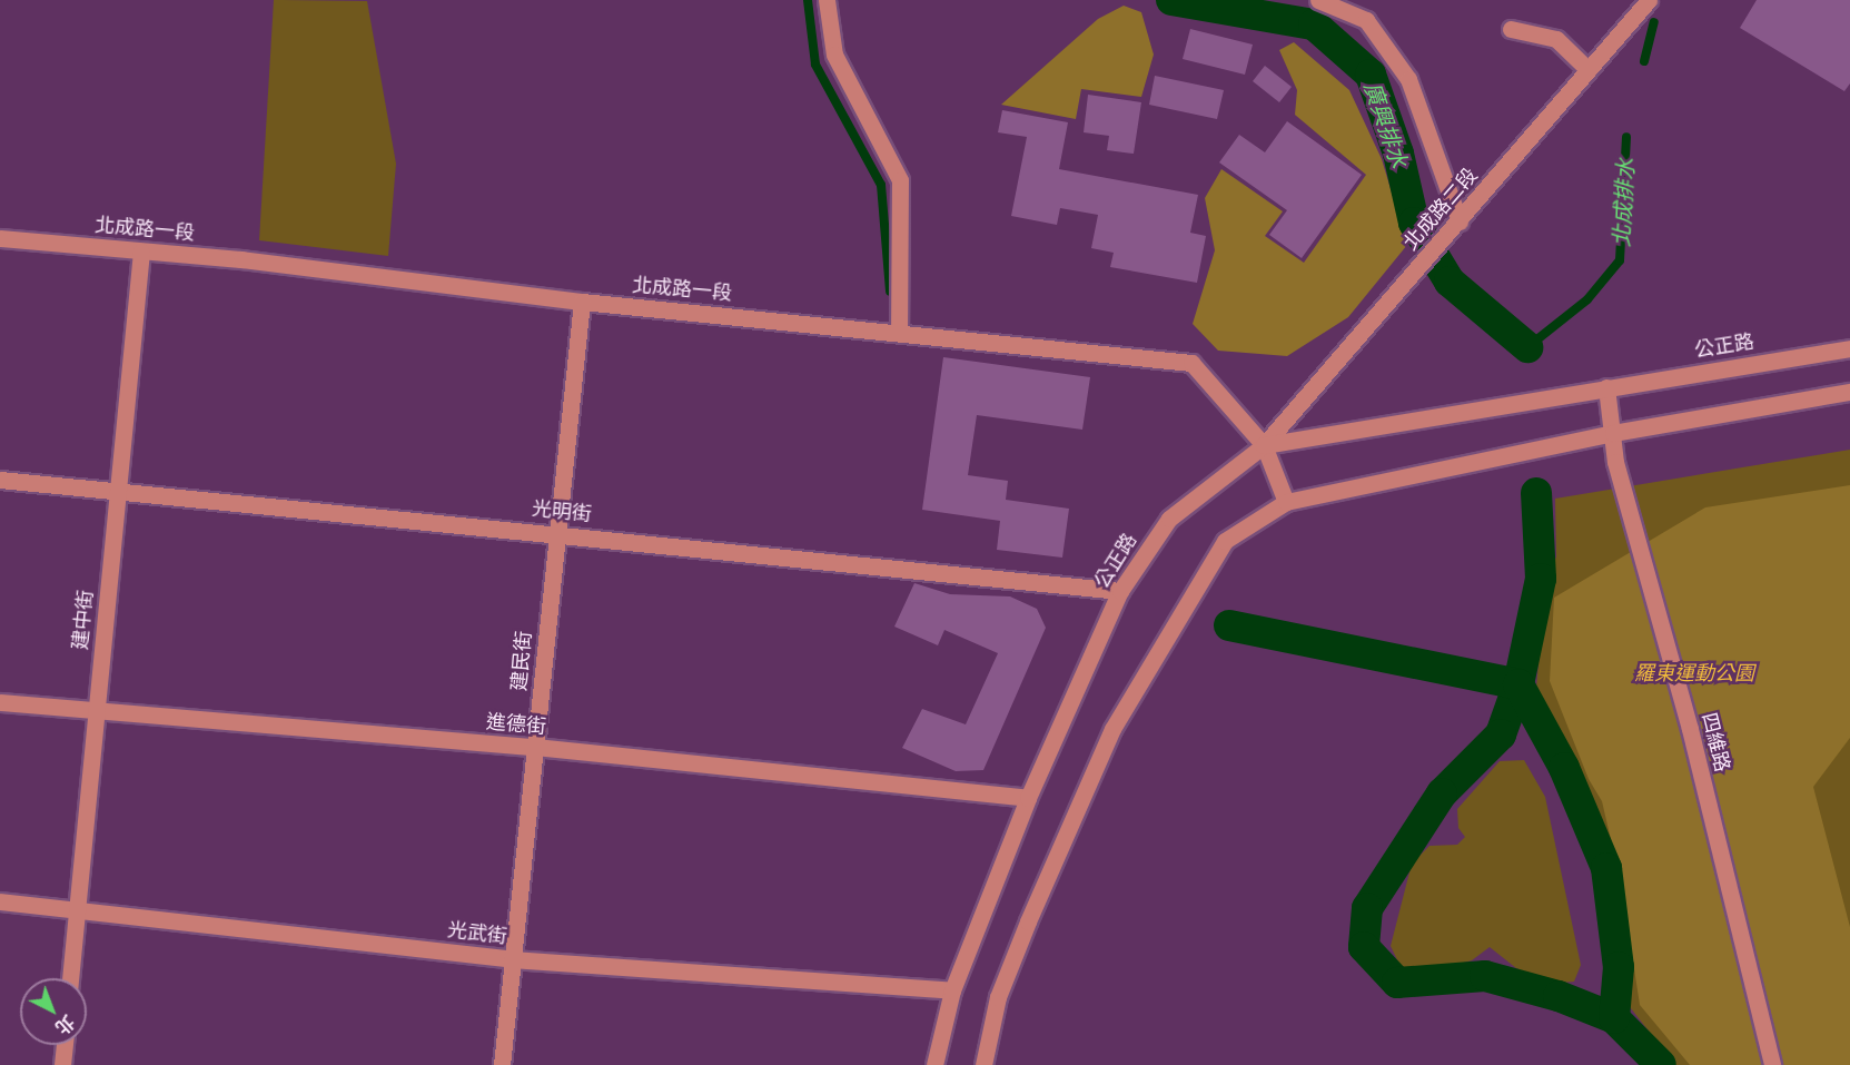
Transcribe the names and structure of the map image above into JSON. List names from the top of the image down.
{
  "streets": {
    "street": [
      "北成路二段",
      "北成路一段",
      "公正路",
      "光明街",
      "建中街",
      "建民街",
      "進德街",
      "四維路",
      "光武街"
    ]
  },
  "crossings": [
    ["北成路二段", "北成路一段"],
    ["北成路二段", "公正路"],
    ["北成路一段", "公正路"],
    ["北成路一段", "建中街"],
    ["北成路一段", "建民街"],
    ["公正路", "光明街"],
    ["公正路", "進德街"],
    ["公正路", "光武街"],
    ["光明街", "建中街"],
    ["光明街", "建民街"],
    ["建中街", "進德街"],
    ["建中街", "光武街"],
    ["建民街", "進德街"],
    ["建民街", "光武街"]
  ],
  "water": ["廣興排水", "北成排水"],
  "parks": ["羅東運動公園"],
  "north": "bottom right"
}
